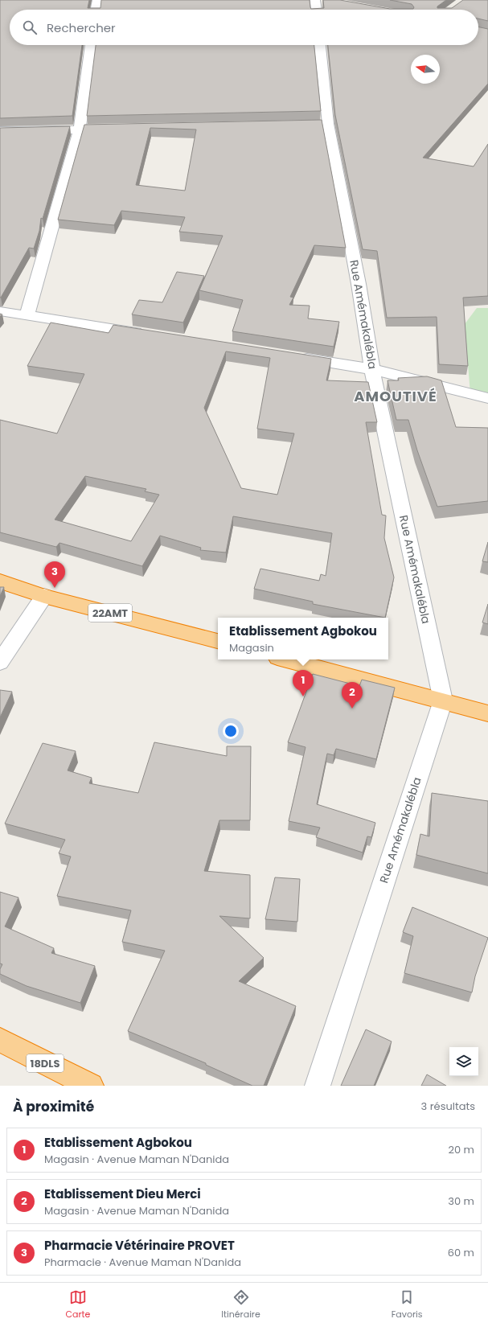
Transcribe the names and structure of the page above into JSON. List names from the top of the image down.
{
  "streets": {
    "highway": ["22AMT", "18DLS"],
    "street": ["Rue Amémakalébla"]
  },
  "districts": ["AMOUTIVÉ"],
  "north": "left",
  "page": {
    "search": "Rechercher",
    "pins": ["3", "1", "2"],
    "popup": ["Etablissement Agbokou", "Magasin"],
    "heading": ["À proximité", "3 résultats"],
    "list": [
      {
        "mark": "1",
        "name": "Etablissement Agbokou",
        "note": "Magasin · Avenue Maman N'Danida",
        "value": "20 m"
      },
      {
        "mark": "2",
        "name": "Etablissement Dieu Merci",
        "note": "Magasin · Avenue Maman N'Danida",
        "value": "30 m"
      },
      {
        "mark": "3",
        "name": "Pharmacie Vétérinaire PROVET",
        "note": "Pharmacie · Avenue Maman N'Danida",
        "value": "60 m"
      }
    ],
    "nav": ["Carte", "Itinéraire", "Favoris"]
  }
}
